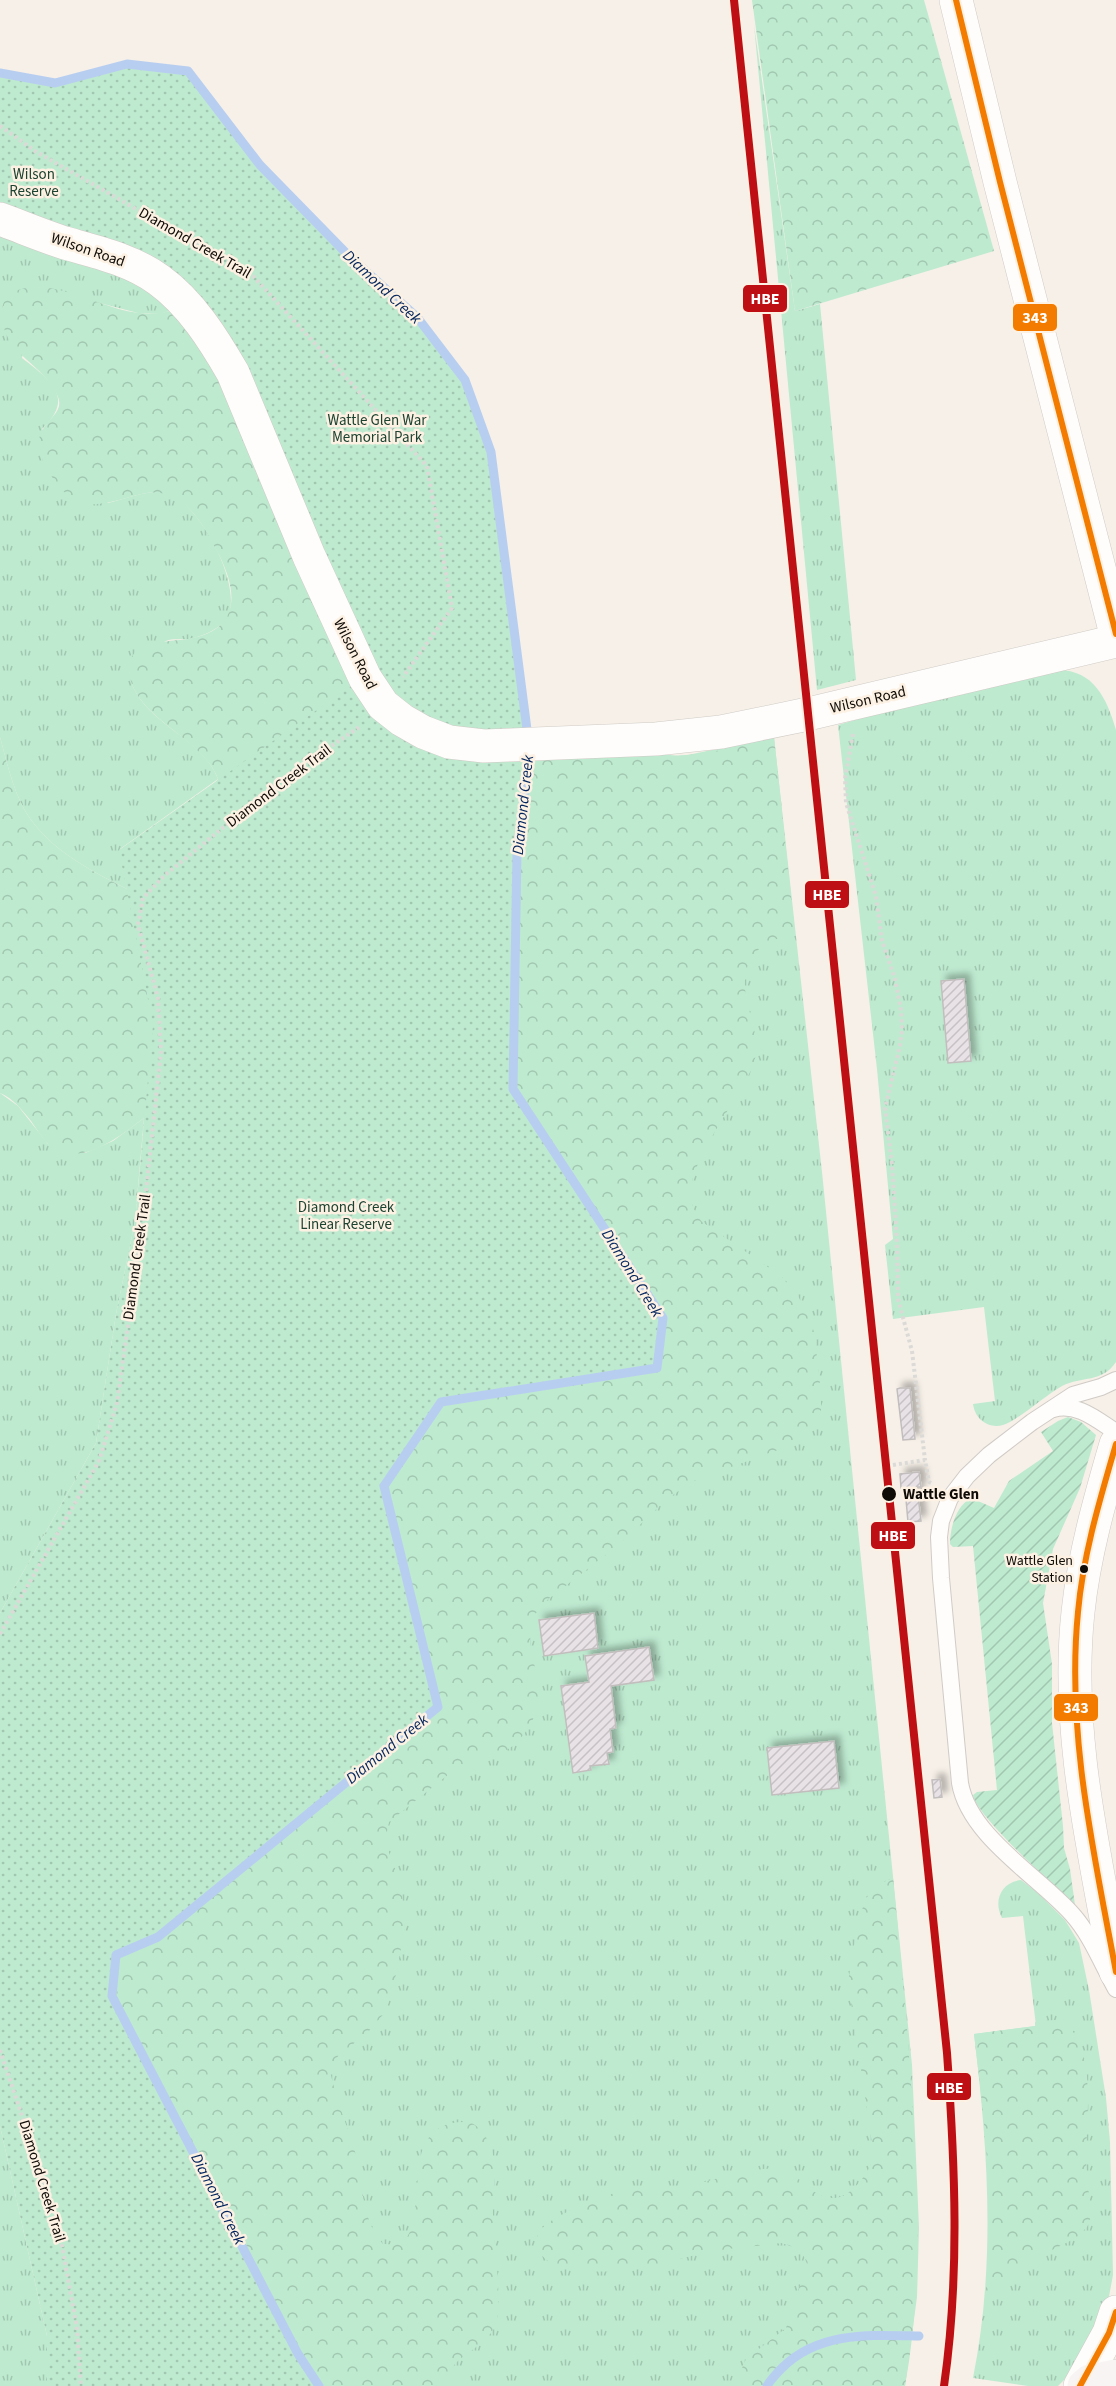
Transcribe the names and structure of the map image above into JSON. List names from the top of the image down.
{
  "streets": {
    "street": ["Wilson Road"],
    "path": ["Diamond Creek Trail"]
  },
  "crossings": [
    ["Diamond Creek Trail", "Wilson Road"]
  ],
  "water": ["Diamond Creek"],
  "parks": ["Wilson Reserve", "Wattle Glen War Memorial Park", "Diamond Creek Linear Reserve"],
  "places": ["Wattle Glen", "Wattle Glen Station"],
  "lines": ["transit line HBE", "transit line 343"]
}
